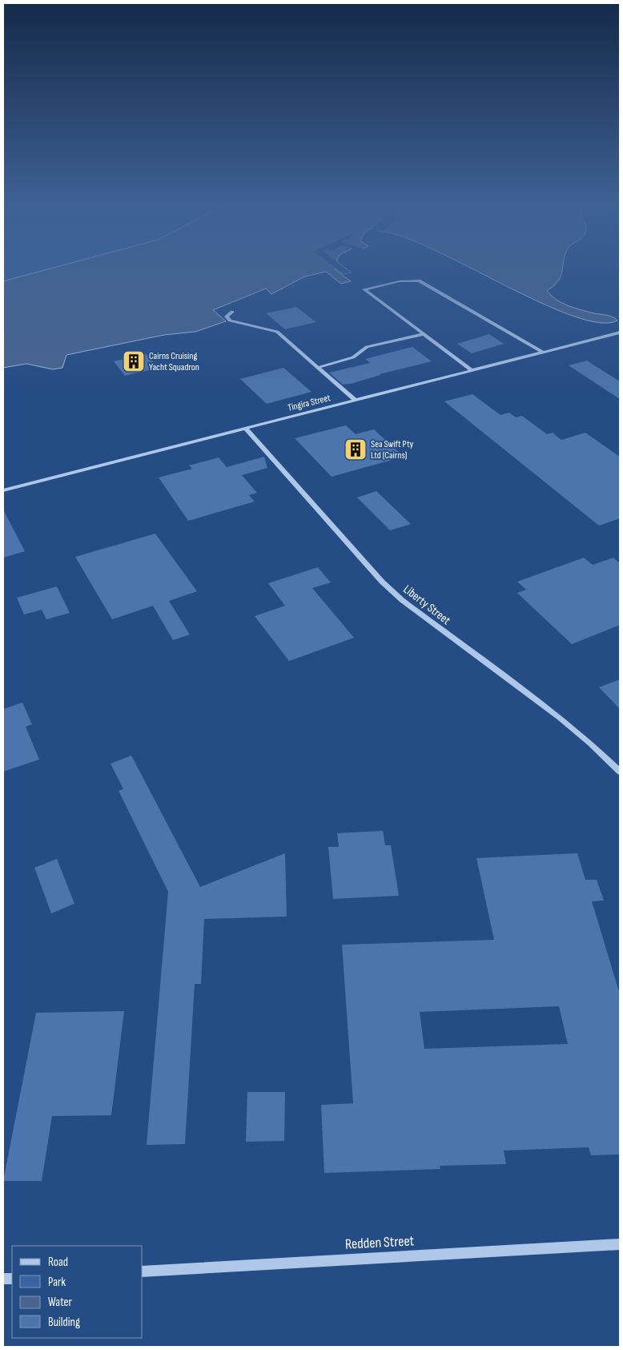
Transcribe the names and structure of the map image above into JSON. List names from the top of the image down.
{
  "streets": {
    "street": ["Tingira Street", "Liberty Street", "Redden Street"]
  },
  "crossings": [
    ["Tingira Street", "Liberty Street"]
  ],
  "places": {
    "building": ["Cairns Cruising Yacht Squadron", "Sea Swift Pty Ltd (Cairns)"]
  },
  "legend": [
    "Road",
    "Park",
    "Water",
    "Building"
  ]
}
